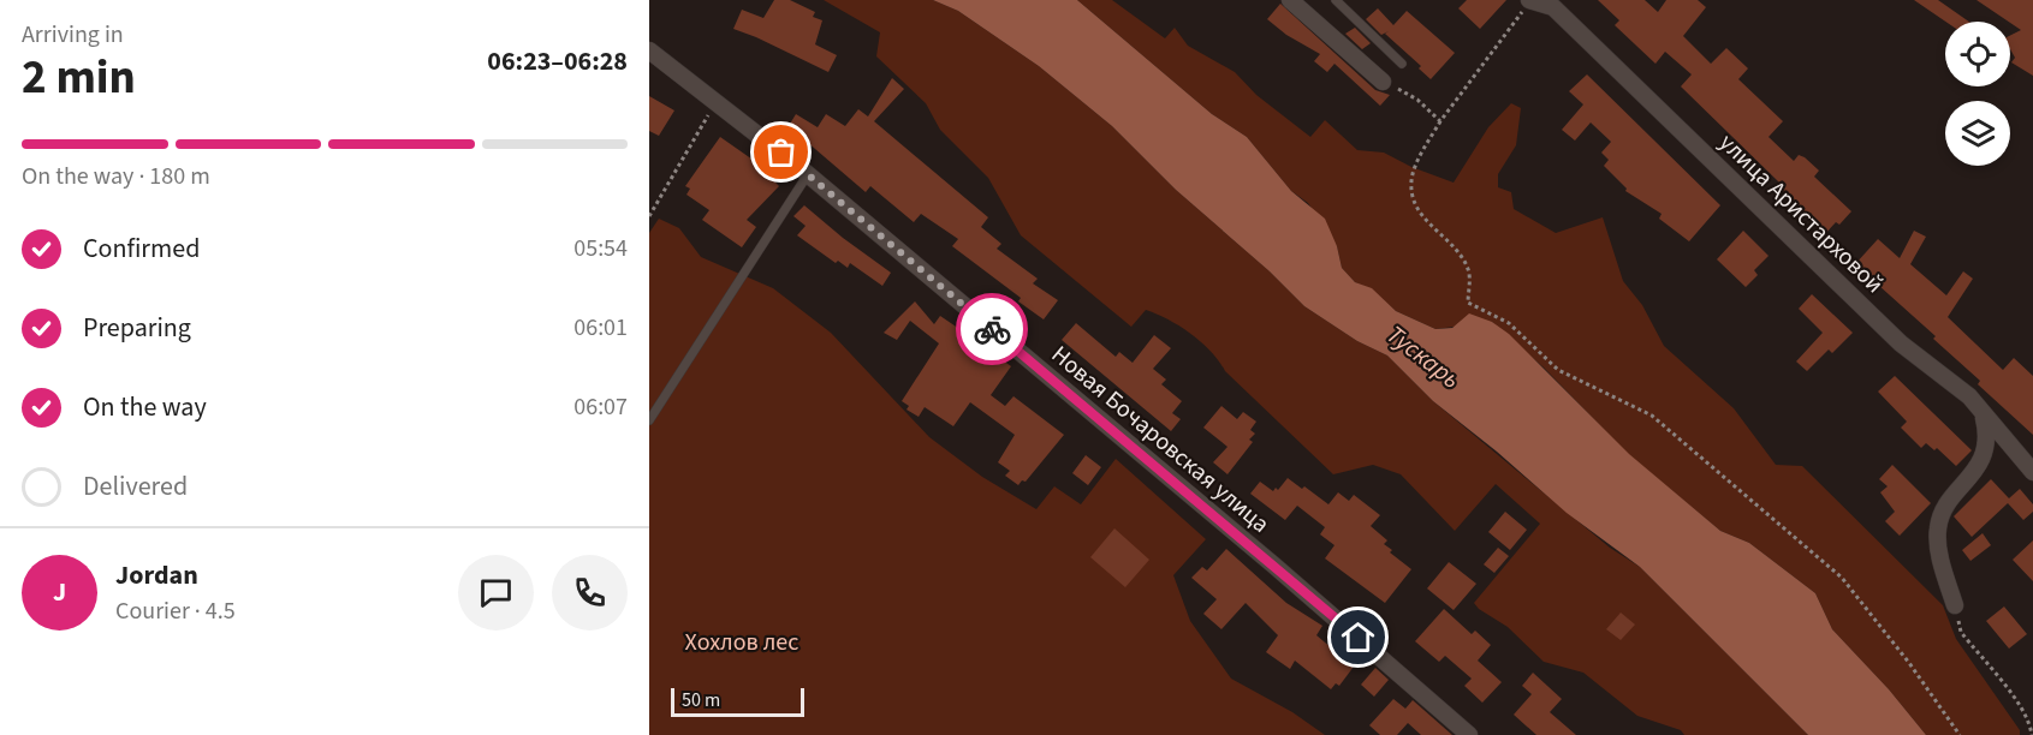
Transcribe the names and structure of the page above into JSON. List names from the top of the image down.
{
  "streets": {
    "street": ["улица Аристарховой", "Новая Бочаровская улица"]
  },
  "water": ["Тускарь"],
  "parks": ["Хохлов лес"],
  "scale_bar": "50 m",
  "page": {
    "heading": ["2 min", "Arriving in", "06:23–06:28"],
    "panel": ["Jordan", "Courier · 4.5"],
    "bar": "On the way · 180 m",
    "list": [
      ["Confirmed", "05:54"],
      ["Preparing", "06:01"],
      ["On the way", "06:07"],
      "Delivered"
    ],
    "round": "J",
    "scale": "50 m"
  }
}
